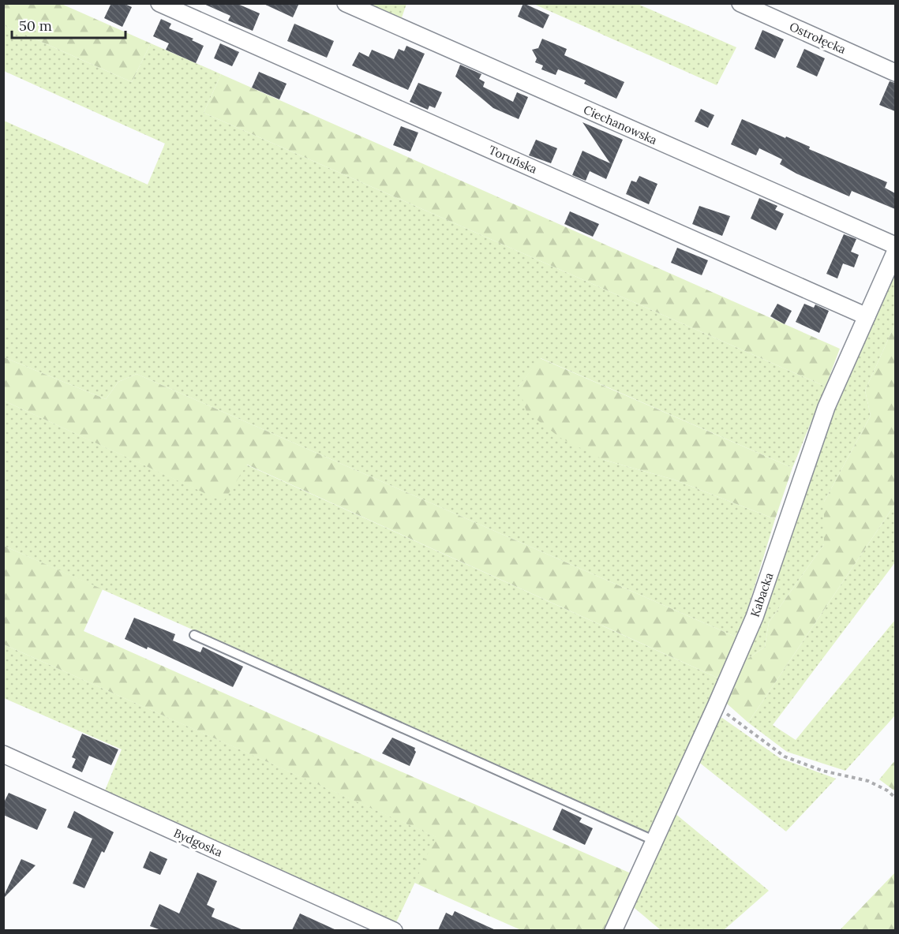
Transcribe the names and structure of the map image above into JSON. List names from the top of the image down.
{
  "streets": {
    "street": [
      "Ostrołęcka",
      "Ciechanowska",
      "Toruńska",
      "Kabacka",
      "Bydgoska"
    ]
  },
  "crossings": [
    ["Toruńska", "Kabacka"]
  ],
  "scale_bar": "50 m"
}
